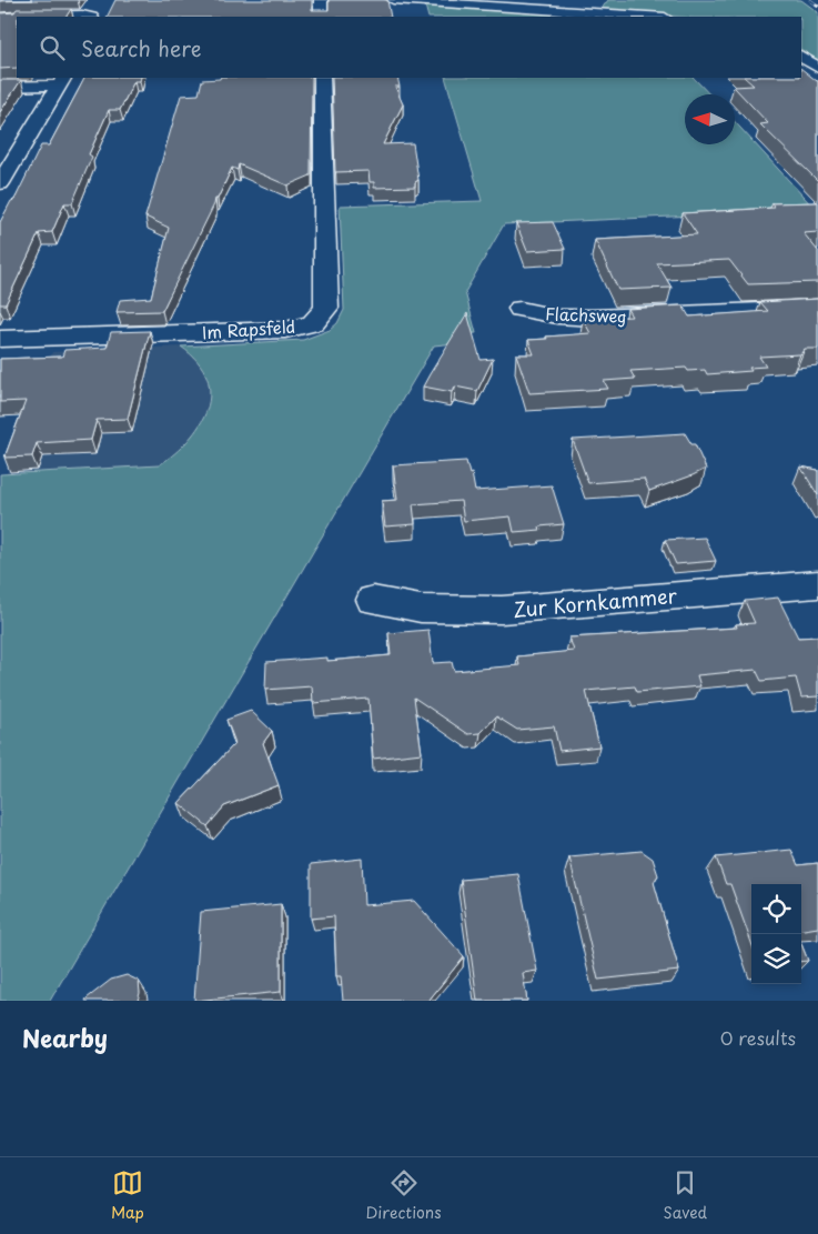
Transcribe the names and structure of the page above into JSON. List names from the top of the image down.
{
  "streets": {
    "street": ["Flachsweg", "Im Rapsfeld", "Zur Kornkammer"]
  },
  "north": "left",
  "page": {
    "search": "Search here",
    "heading": ["Nearby", "0 results"],
    "nav": ["Map", "Directions", "Saved"]
  }
}
